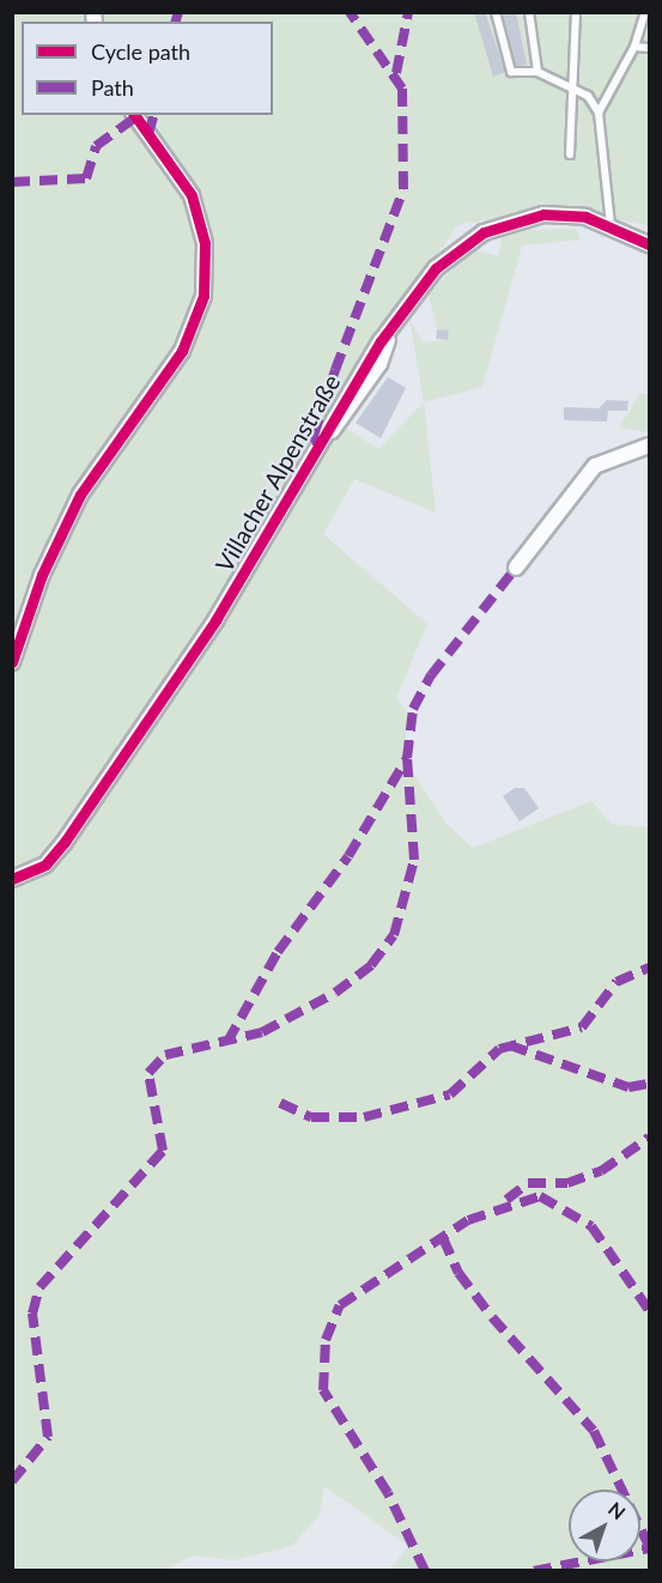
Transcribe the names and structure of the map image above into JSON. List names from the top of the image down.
{
  "streets": {
    "street": ["Villacher Alpenstraße"]
  },
  "legend": ["Cycle path", "Path"],
  "north": "top right"
}
